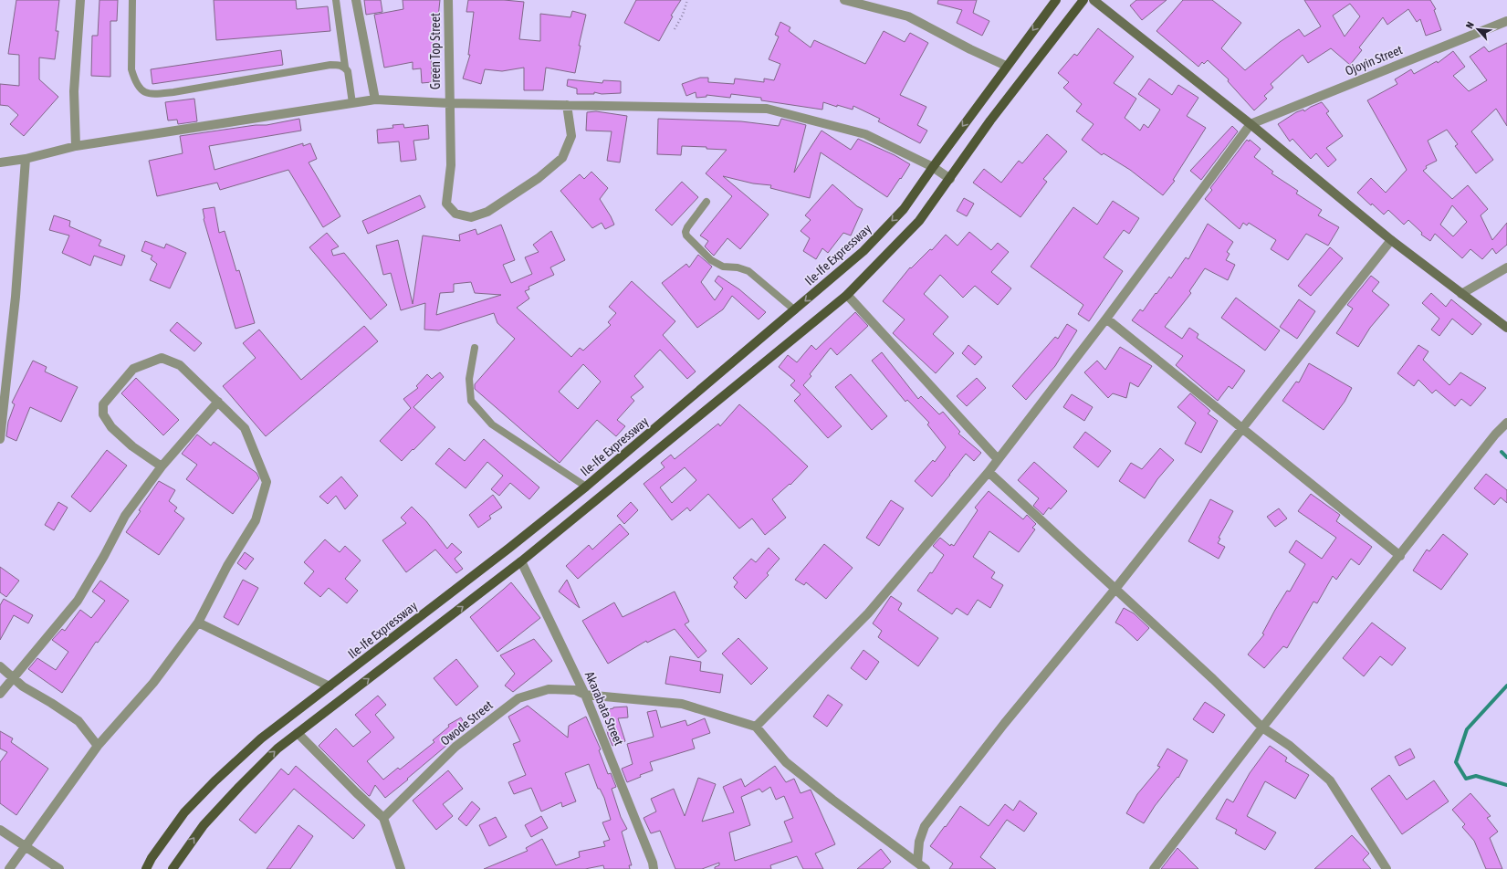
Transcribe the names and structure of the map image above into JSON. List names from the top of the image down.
{
  "streets": {
    "main road": ["Ile-Ife Expressway"],
    "street": [
      "Green Top Street",
      "Ojoyin Street",
      "Akarabata Street",
      "Owode Street"
    ]
  },
  "crossings": [
    ["Akarabata Street", "Owode Street"]
  ],
  "north": "top left"
}
